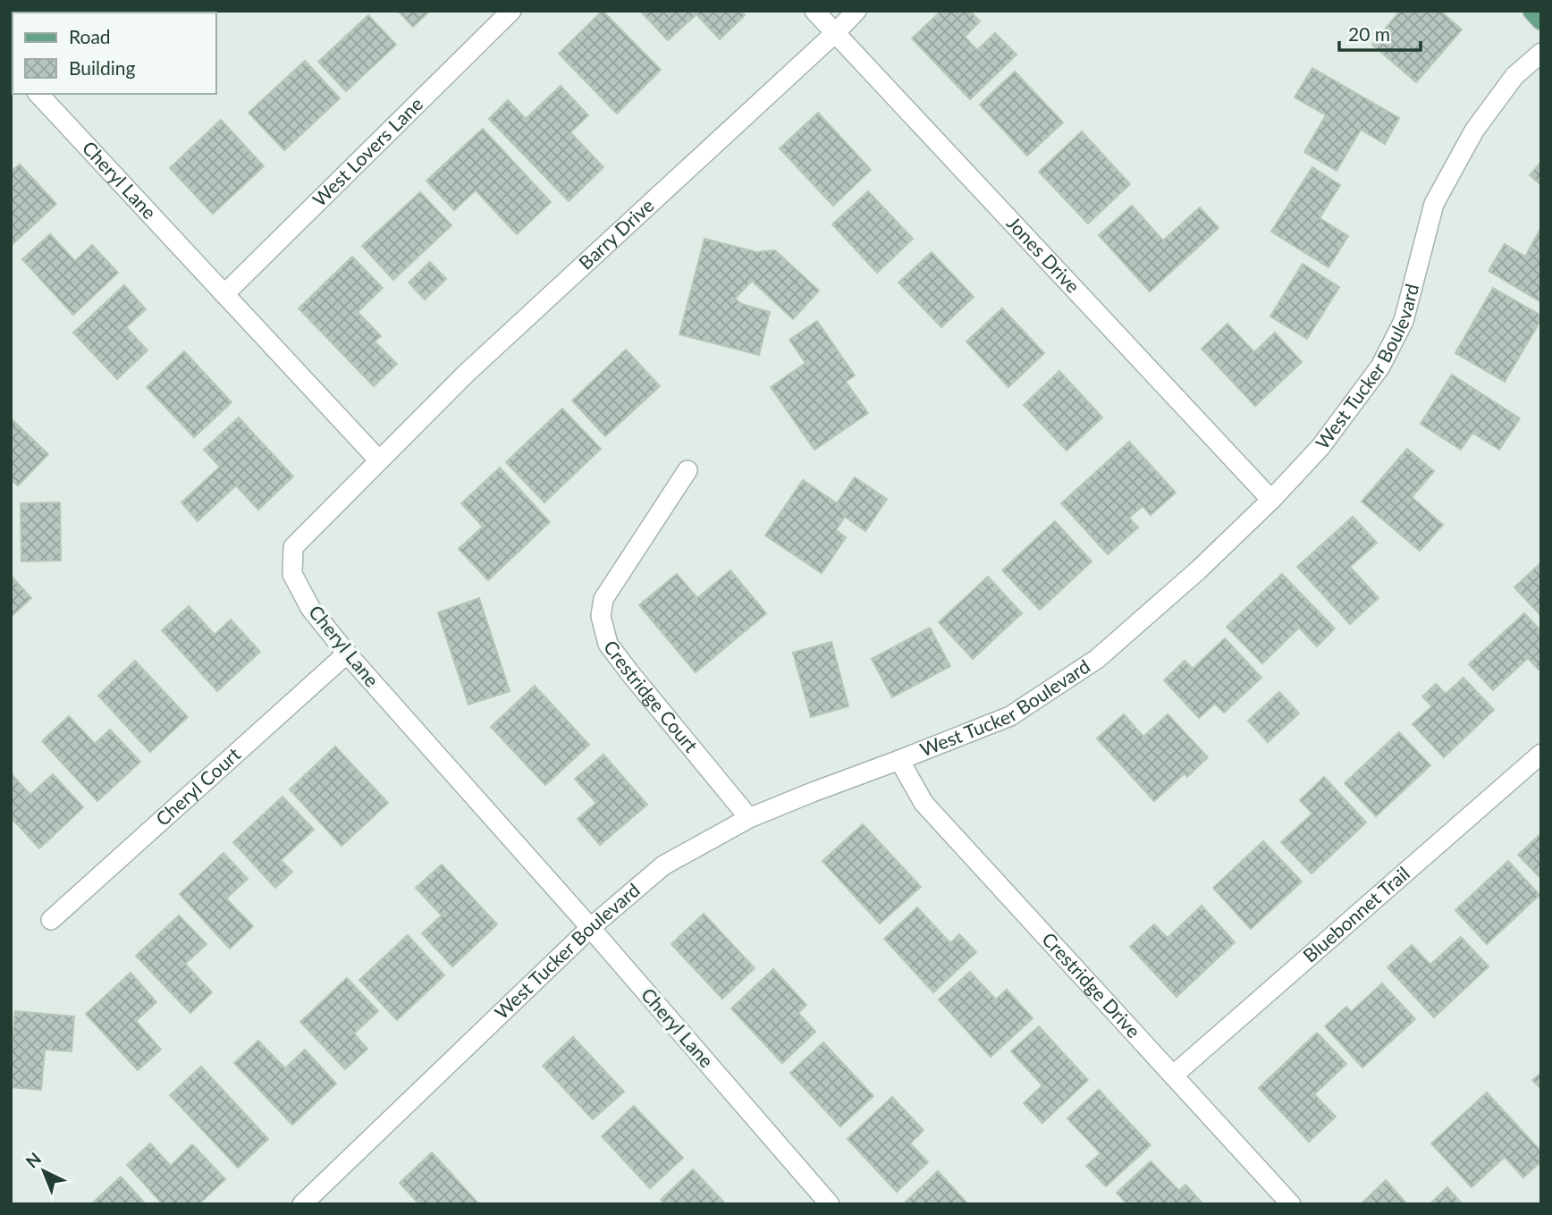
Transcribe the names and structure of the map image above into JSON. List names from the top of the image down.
{
  "streets": {
    "street": [
      "West Lovers Lane",
      "Cheryl Lane",
      "Barry Drive",
      "Jones Drive",
      "West Tucker Boulevard",
      "Crestridge Court",
      "Cheryl Court",
      "Bluebonnet Trail",
      "Crestridge Drive"
    ]
  },
  "crossings": [
    ["West Lovers Lane", "Cheryl Lane"],
    ["Cheryl Lane", "Barry Drive"],
    ["Cheryl Lane", "West Tucker Boulevard"],
    ["Cheryl Lane", "Cheryl Court"],
    ["Barry Drive", "Jones Drive"],
    ["Jones Drive", "West Tucker Boulevard"],
    ["West Tucker Boulevard", "Crestridge Court"],
    ["West Tucker Boulevard", "Crestridge Drive"],
    ["Bluebonnet Trail", "Crestridge Drive"]
  ],
  "legend": ["Road", "Building"],
  "scale_bar": "20 m",
  "north": "top left"
}
